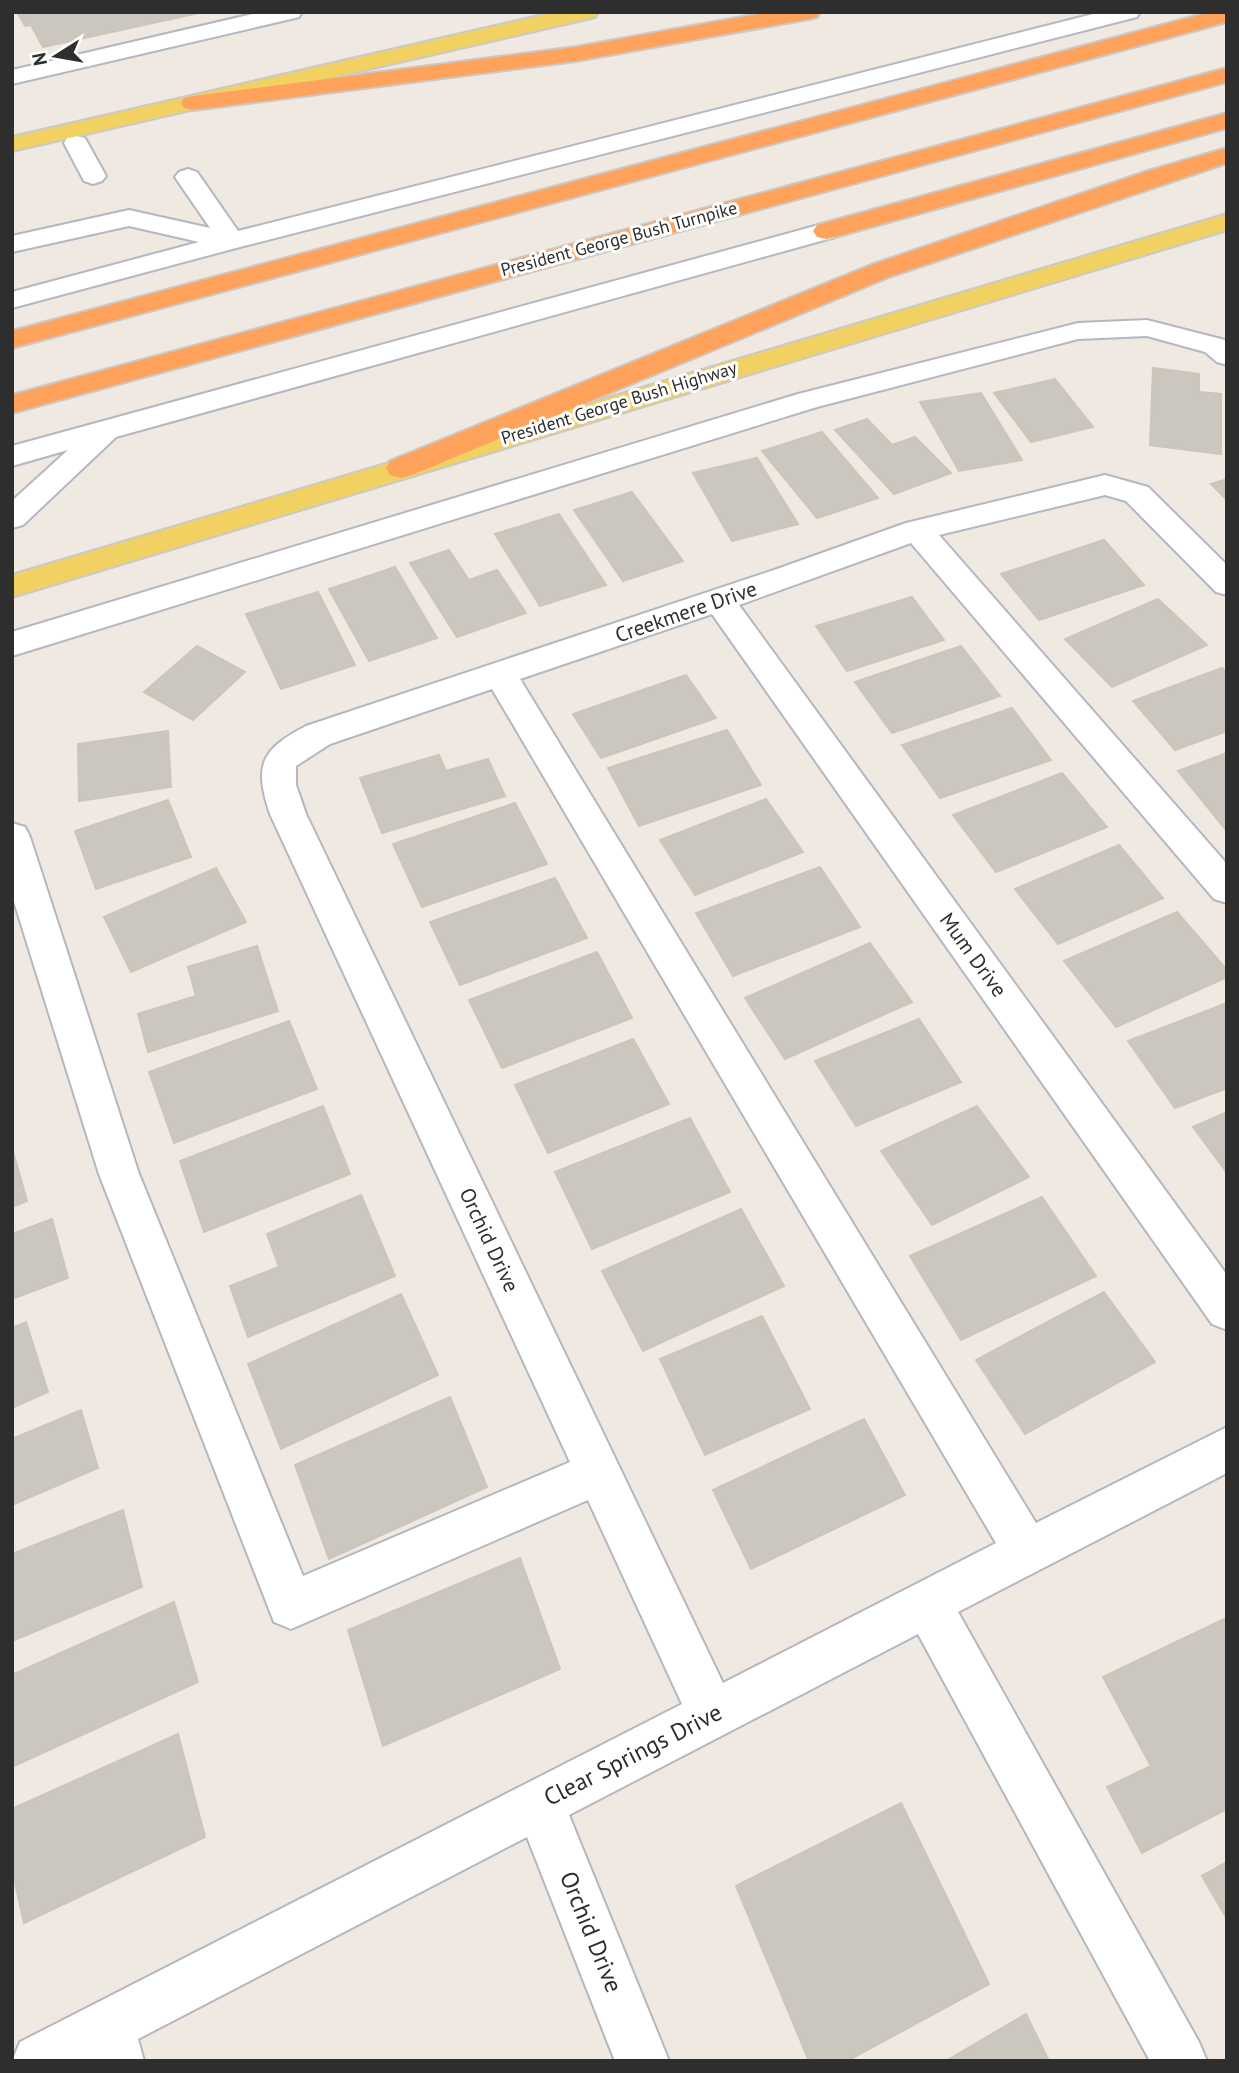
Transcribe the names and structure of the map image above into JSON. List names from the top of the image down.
{
  "streets": {
    "highway": ["President George Bush Turnpike"],
    "main road": ["President George Bush Highway"],
    "street": [
      "Creekmere Drive",
      "Mum Drive",
      "Orchid Drive",
      "Clear Springs Drive"
    ]
  },
  "crossings": [
    ["Creekmere Drive", "Mum Drive"],
    ["Creekmere Drive", "Orchid Drive"],
    ["Orchid Drive", "Clear Springs Drive"]
  ],
  "north": "left"
}
